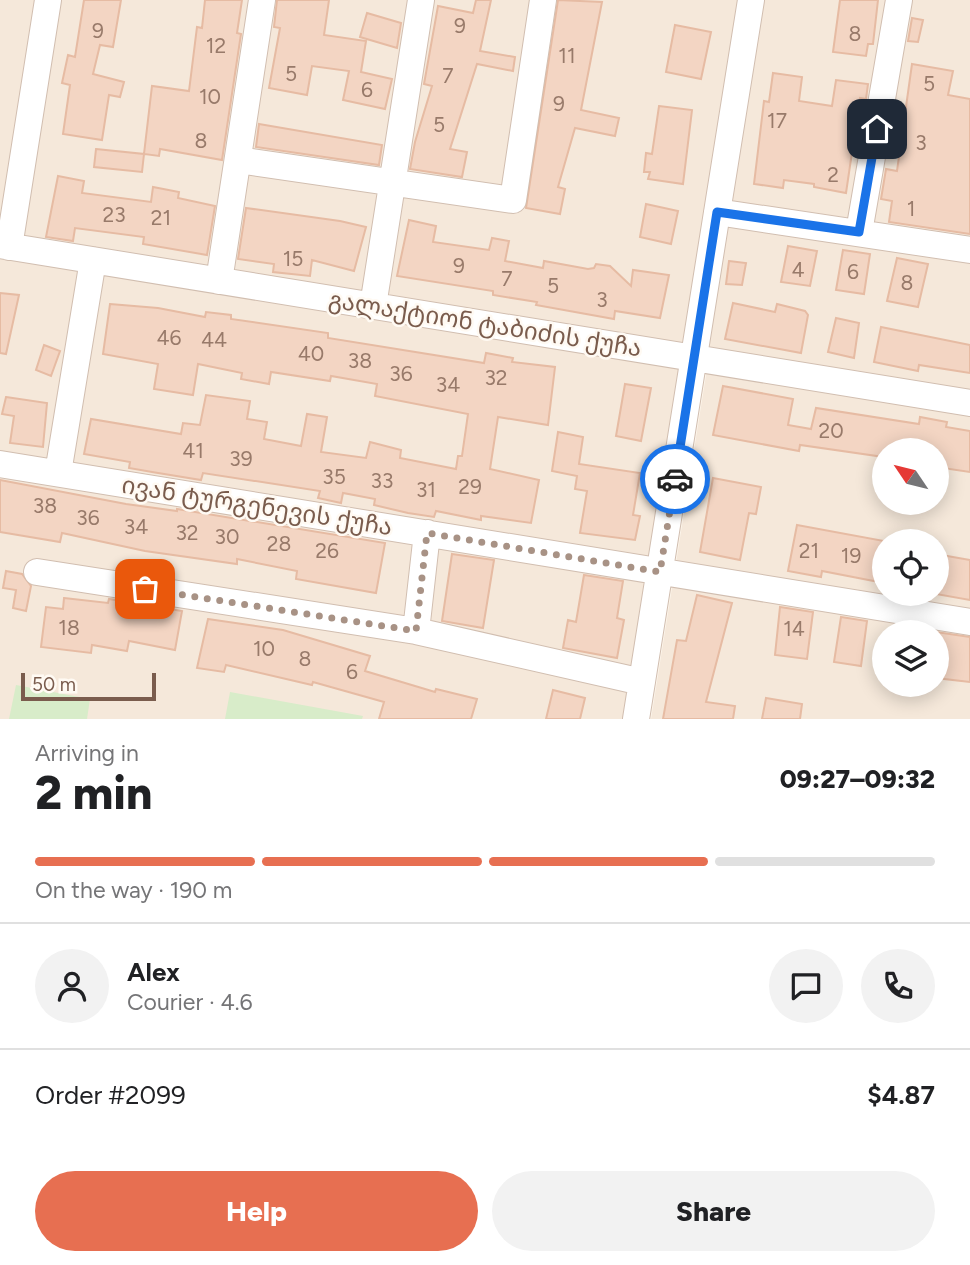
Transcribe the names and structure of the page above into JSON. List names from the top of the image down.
{
  "streets": {
    "street": ["გალაქტიონ ტაბიძის ქუჩა", "ივან ტურგენევის ქუჩა"]
  },
  "house_numbers": [
    "9",
    "9",
    "8",
    "12",
    "11",
    "5",
    "7",
    "5",
    "6",
    "10",
    "9",
    "17",
    "5",
    "8",
    "3",
    "2",
    "1",
    "23",
    "21",
    "15",
    "9",
    "4",
    "6",
    "7",
    "8",
    "5",
    "3",
    "46",
    "44",
    "40",
    "38",
    "36",
    "32",
    "34",
    "20",
    "41",
    "39",
    "35",
    "33",
    "29",
    "31",
    "38",
    "36",
    "34",
    "32",
    "30",
    "28",
    "26",
    "21",
    "19",
    "18",
    "14",
    "10",
    "8",
    "6"
  ],
  "scale_bar": "50 m",
  "north": "top left",
  "page": {
    "scale": "50 m",
    "heading": ["2 min", "Arriving in", "09:27–09:32"],
    "panel": [
      "Alex",
      "Courier · 4.6",
      "Order #2099",
      "$4.87"
    ],
    "bar": "On the way · 190 m",
    "buttons": ["Help", "Share"]
  }
}
